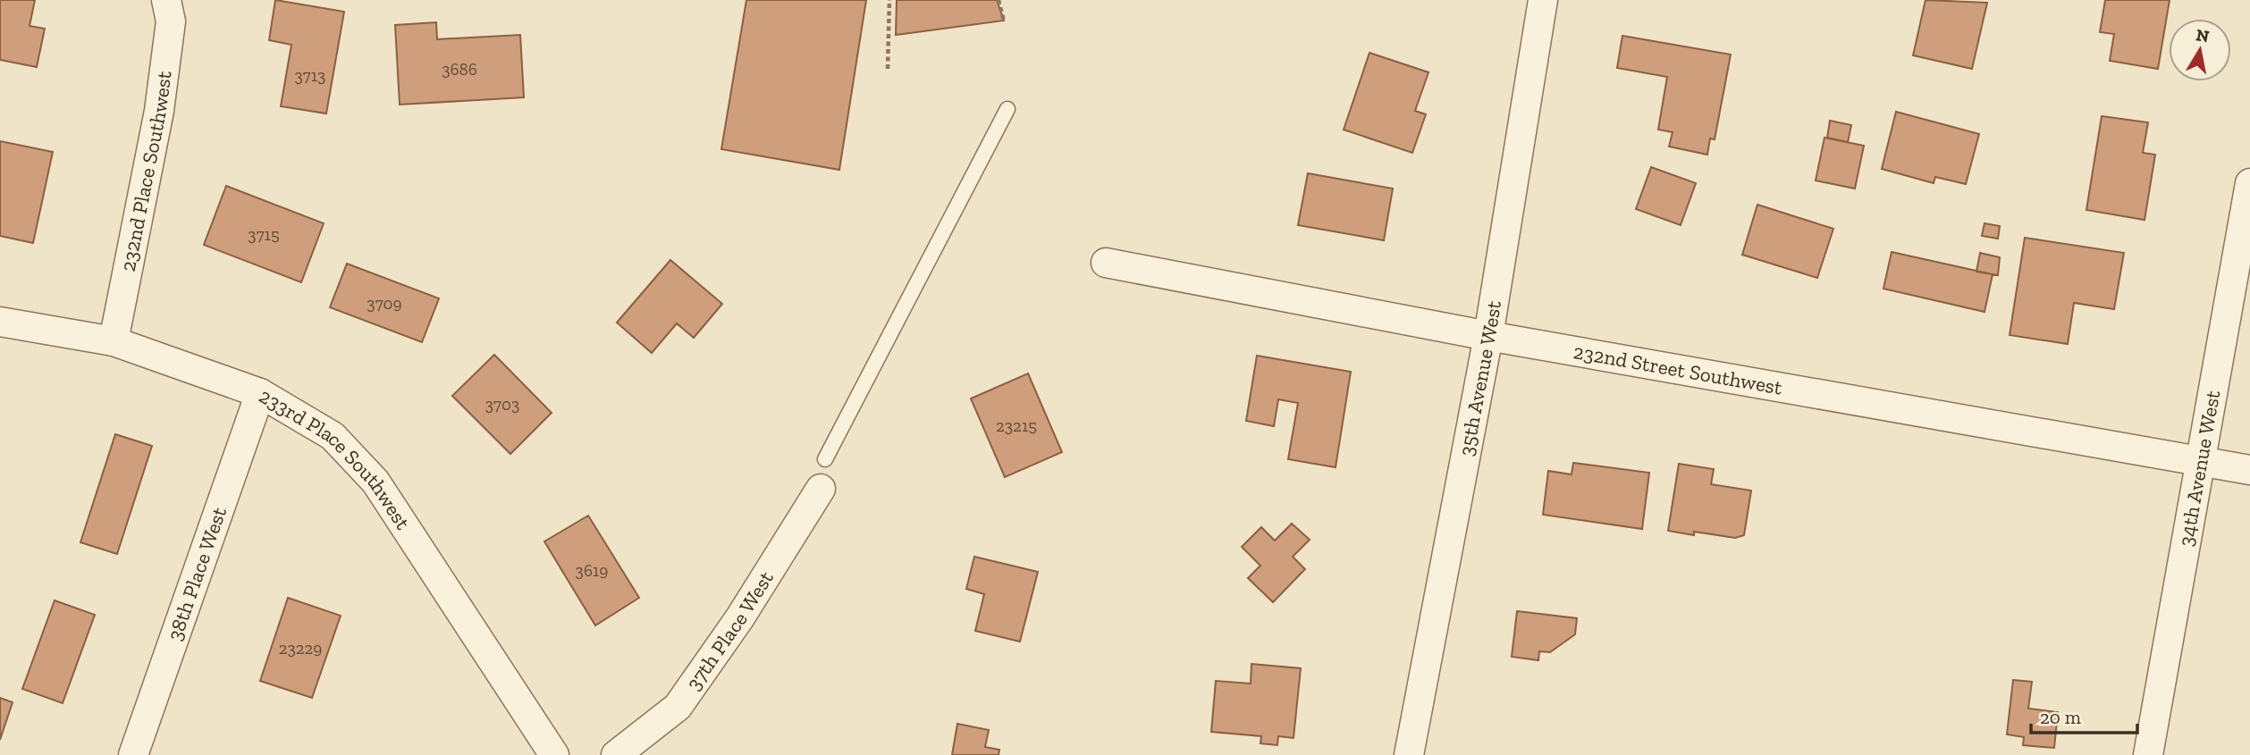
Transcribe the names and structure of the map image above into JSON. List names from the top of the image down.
{
  "streets": {
    "street": [
      "232nd Place Southwest",
      "232nd Street Southwest",
      "35th Avenue West",
      "233rd Place Southwest",
      "34th Avenue West",
      "38th Place West",
      "37th Place West"
    ]
  },
  "crossings": [
    ["232nd Place Southwest", "233rd Place Southwest"],
    ["232nd Street Southwest", "35th Avenue West"],
    ["232nd Street Southwest", "34th Avenue West"],
    ["233rd Place Southwest", "38th Place West"]
  ],
  "house_numbers": [
    "3686",
    "3713",
    "3715",
    "3709",
    "3703",
    "23215",
    "3619",
    "23229"
  ],
  "scale_bar": "20 m",
  "north": "top"
}
